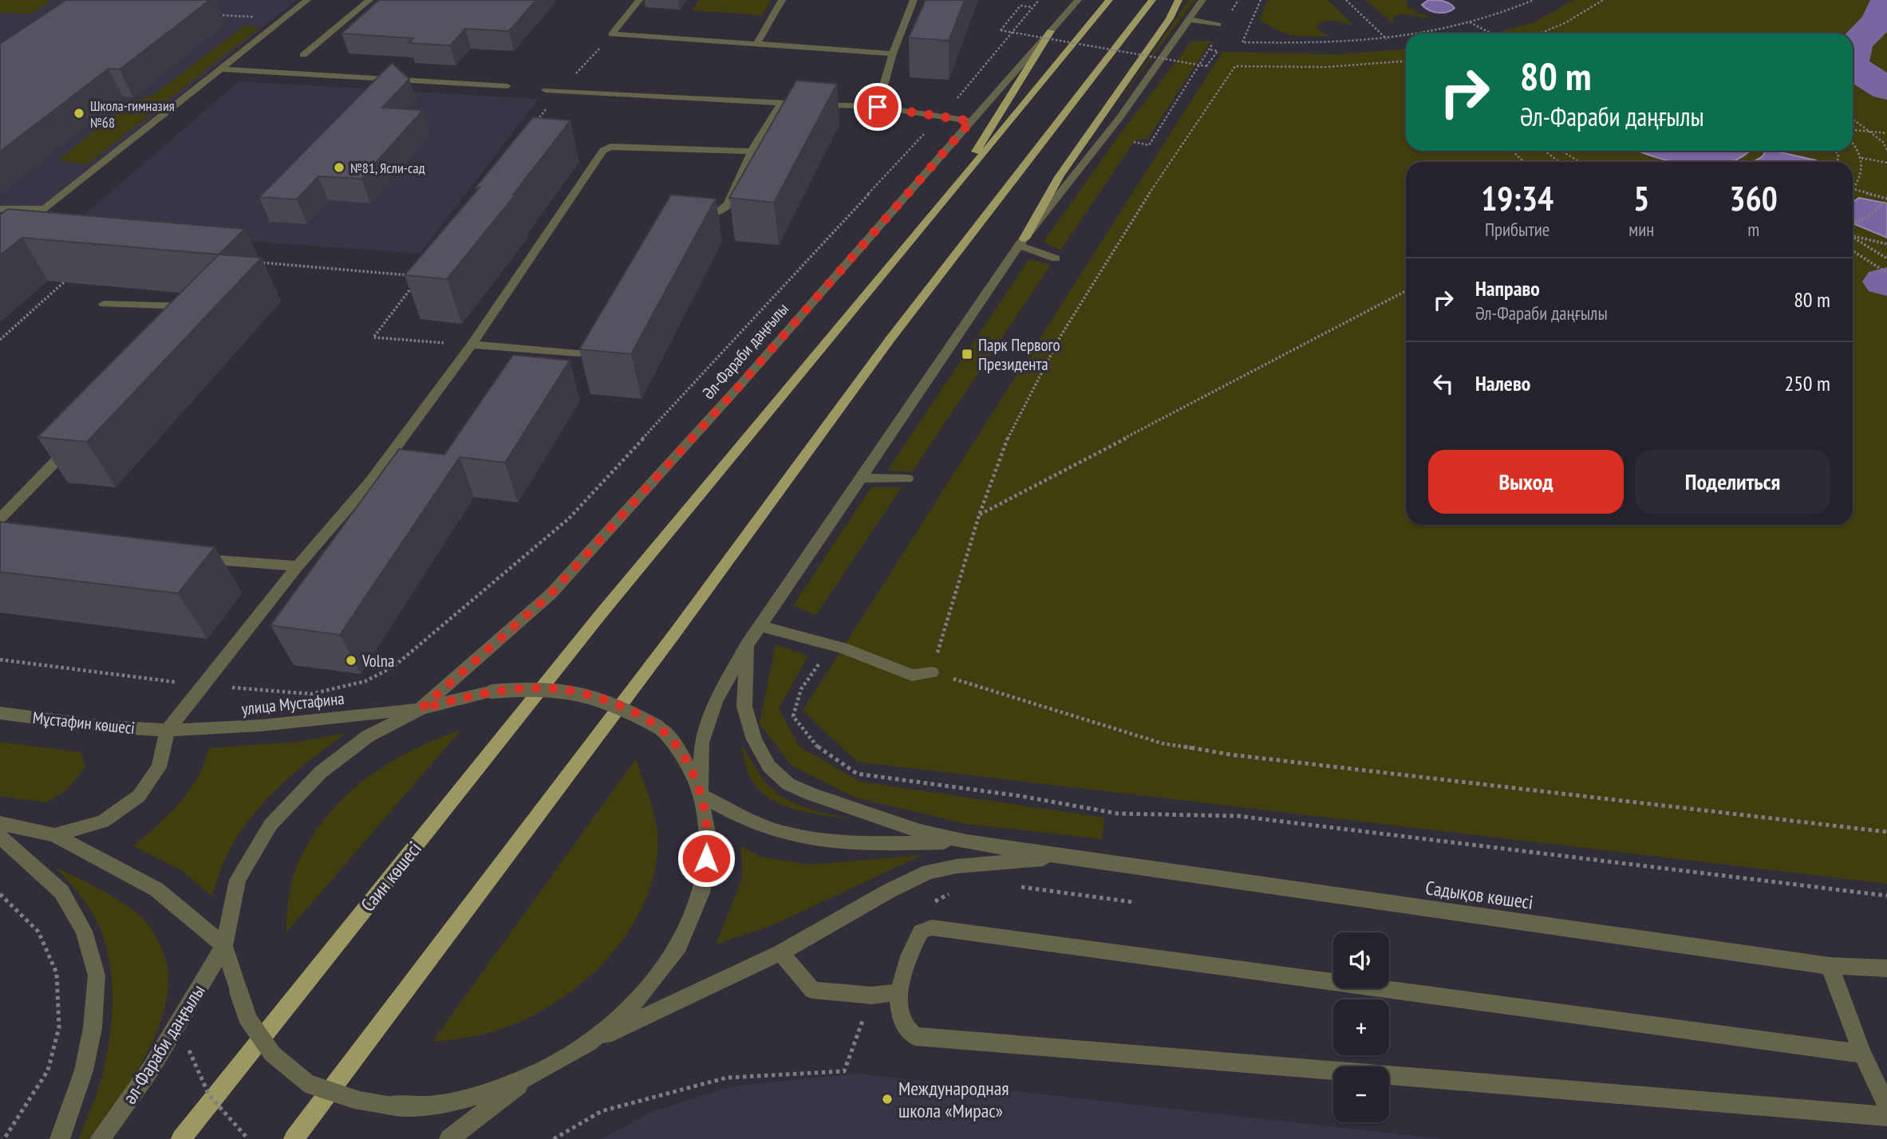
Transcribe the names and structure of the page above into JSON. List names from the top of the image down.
{
  "streets": {
    "main road": ["Саин көшесі"],
    "street": [
      "Әл-Фараби даңғылы",
      "улица Мустафина",
      "Мұcтафин көшесі",
      "Садықов көшесі",
      "әл-Фараби даңғылы"
    ]
  },
  "crossings": [
    ["Әл-Фараби даңғылы", "улица Мустафина"],
    ["улица Мустафина", "Мұcтафин көшесі"]
  ],
  "places": {
    "other": [
      "Школа-гимназия №68",
      "№81, Ясли-сад",
      "Volna",
      "Международная школа «Мирас»"
    ],
    "transit": ["Парк Первого Президента"]
  },
  "page": {
    "turn": ["80 m", "Әл-Фараби даңғылы"],
    "eta": [
      "19:34",
      "Прибытие",
      "5",
      "мин",
      "360",
      "m"
    ],
    "list": [
      {
        "name": "Направо",
        "note": "Әл-Фараби даңғылы",
        "value": "80 m"
      },
      {
        "name": "Налево",
        "value": "250 m"
      }
    ],
    "buttons": ["Выход", "Поделиться"],
    "map_buttons": ["+", "−"]
  }
}
